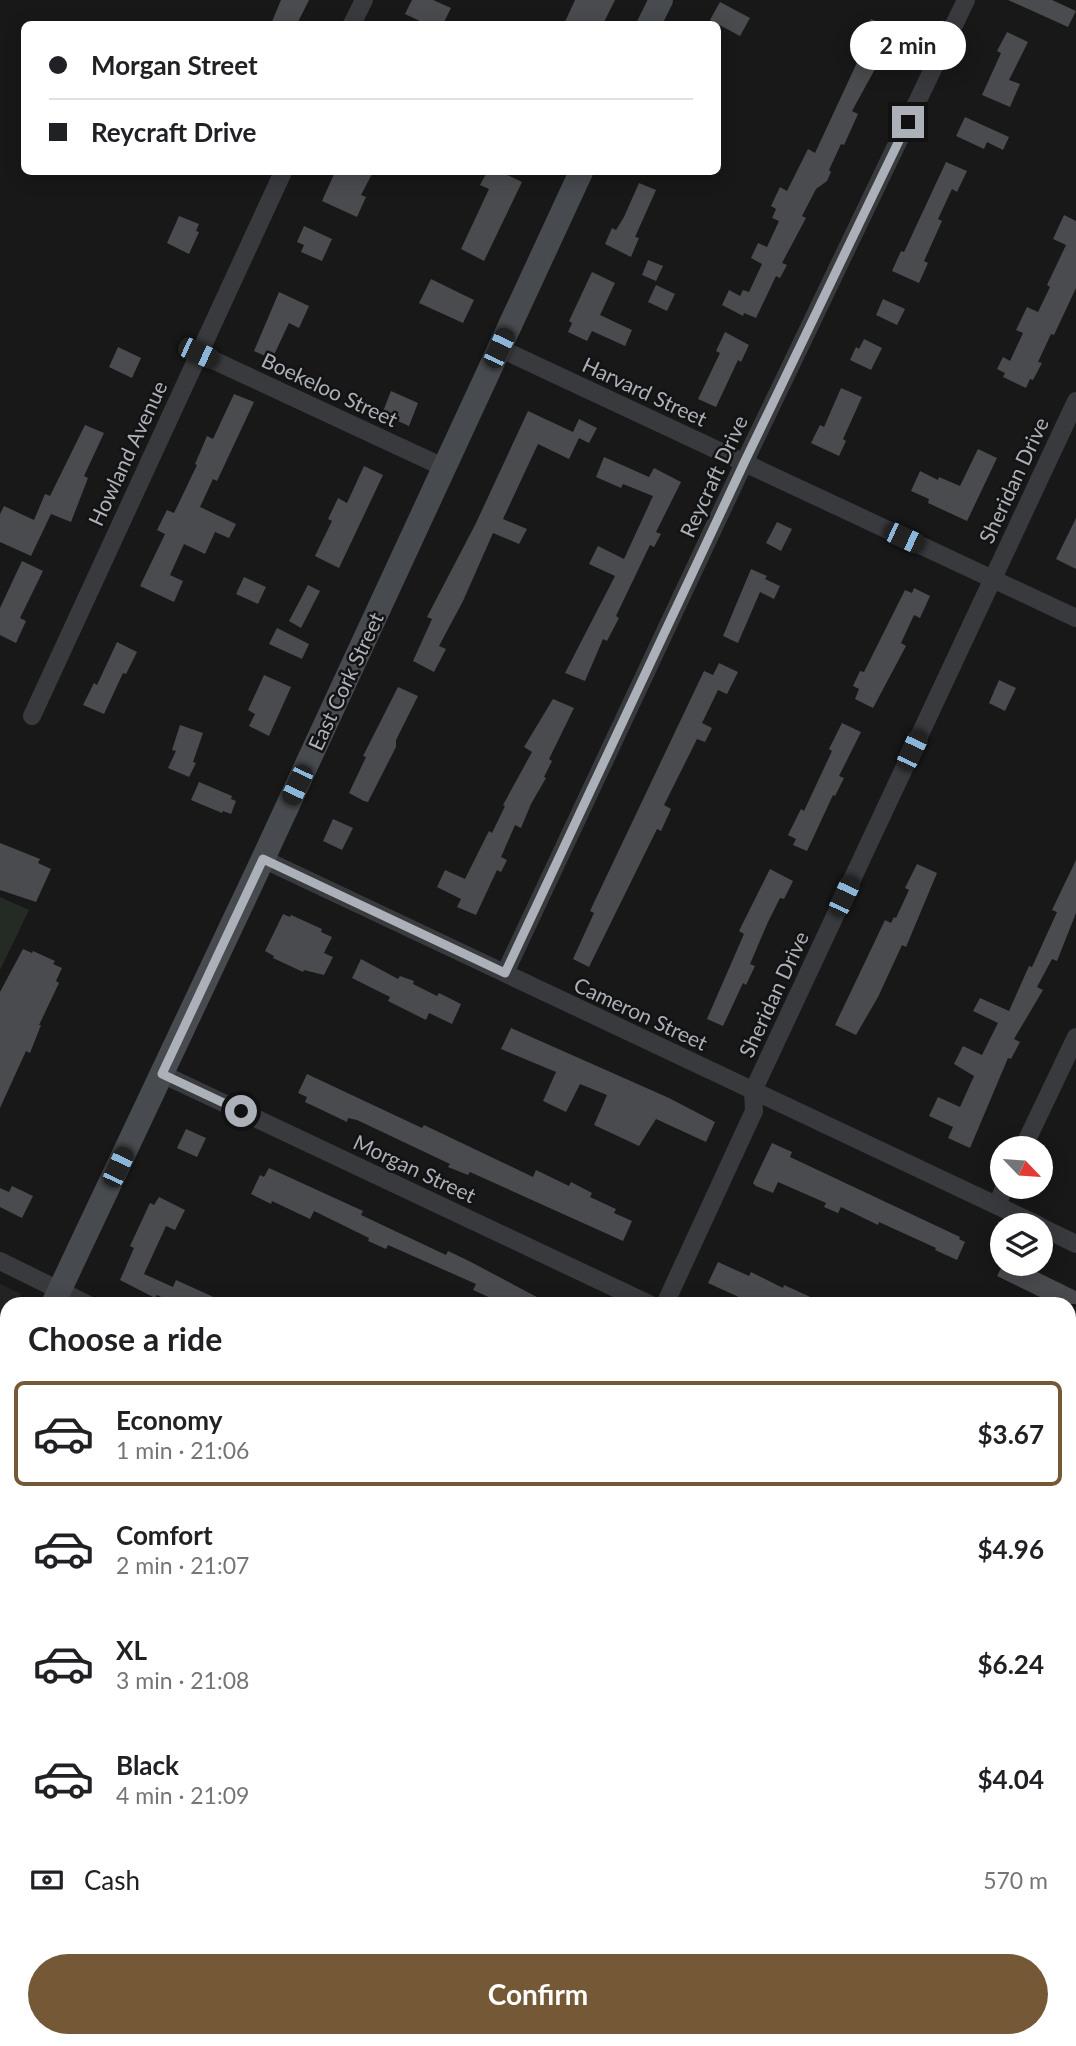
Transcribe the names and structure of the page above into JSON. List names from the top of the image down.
{
  "streets": {
    "street": [
      "Boekeloo Street",
      "Harvard Street",
      "Howland Avenue",
      "Reycraft Drive",
      "Sheridan Drive",
      "East Cork Street",
      "Cameron Street",
      "Morgan Street"
    ]
  },
  "crossings": [
    ["Boekeloo Street", "Howland Avenue"],
    ["Boekeloo Street", "East Cork Street"],
    ["Harvard Street", "Reycraft Drive"],
    ["Harvard Street", "Sheridan Drive"],
    ["Harvard Street", "East Cork Street"],
    ["Reycraft Drive", "Cameron Street"],
    ["Sheridan Drive", "Cameron Street"],
    ["East Cork Street", "Cameron Street"],
    ["East Cork Street", "Morgan Street"]
  ],
  "north": "bottom right",
  "page": {
    "bubble": "2 min",
    "banner": ["Morgan Street", "Reycraft Drive"],
    "heading": "Choose a ride",
    "list": [
      {
        "name": "Economy",
        "note": "1 min · 21:06",
        "value": "$3.67"
      },
      {
        "name": "Comfort",
        "note": "2 min · 21:07",
        "value": "$4.96"
      },
      {
        "name": "XL",
        "note": "3 min · 21:08",
        "value": "$6.24"
      },
      {
        "name": "Black",
        "note": "4 min · 21:09",
        "value": "$4.04"
      }
    ],
    "pay": ["Cash", "570 m"],
    "buttons": "Confirm"
  }
}
